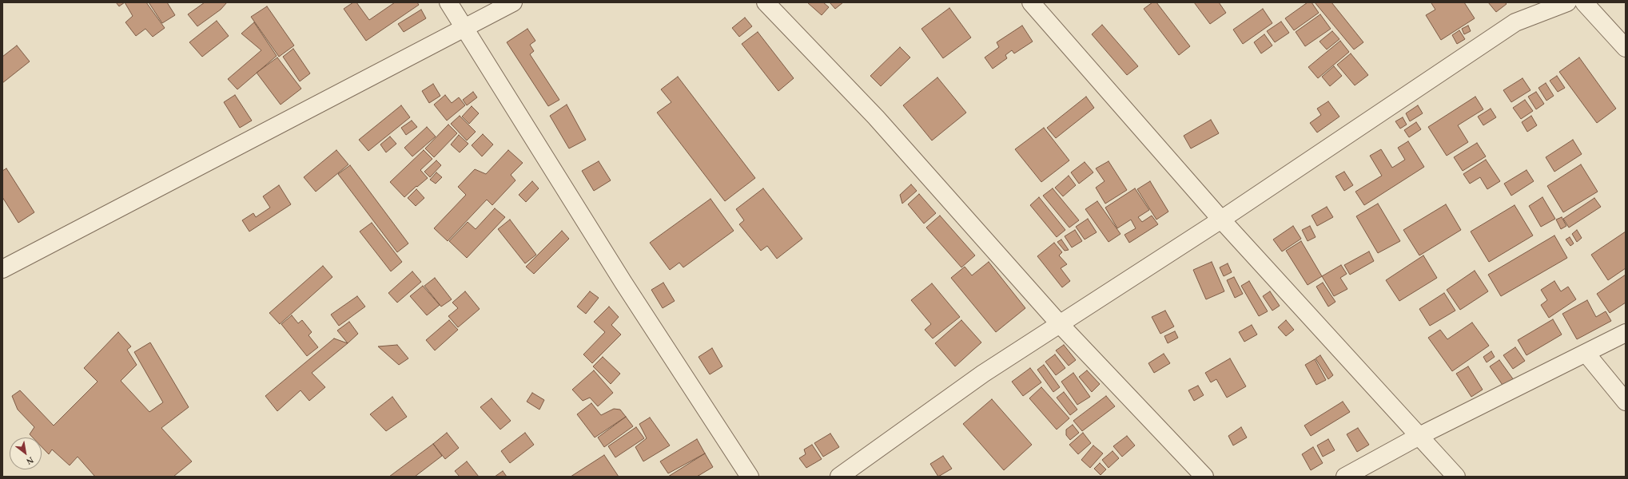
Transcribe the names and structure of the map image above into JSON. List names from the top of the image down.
{
  "north": "bottom right"
}
